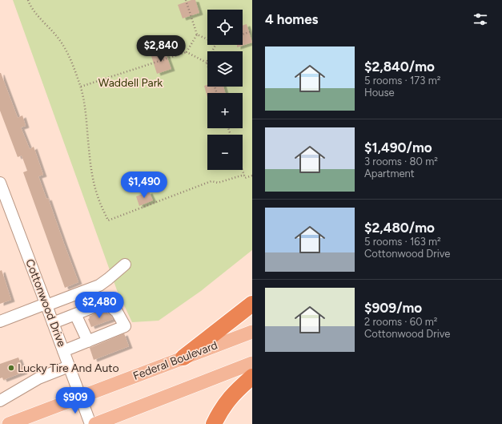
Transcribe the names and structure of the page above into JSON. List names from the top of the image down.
{
  "streets": {
    "main road": ["Federal Boulevard"],
    "street": ["Cottonwood Drive"]
  },
  "crossings": [
    ["Cottonwood Drive", "Federal Boulevard"]
  ],
  "parks": ["Waddell Park"],
  "places": ["Lucky Tire And Auto"],
  "page": {
    "heading": "4 homes",
    "map_buttons": ["+", "−"],
    "price": [
      "$2,840",
      "$1,490",
      "$2,480",
      "$909"
    ],
    "list": [
      {
        "name": "$2,840/mo",
        "note": "5 rooms · 173 m² · House"
      },
      {
        "name": "$1,490/mo",
        "note": "3 rooms · 80 m² · Apartment"
      },
      {
        "name": "$2,480/mo",
        "note": "5 rooms · 163 m² · Cottonwood Drive"
      },
      {
        "name": "$909/mo",
        "note": "2 rooms · 60 m² · Cottonwood Drive"
      }
    ]
  }
}
